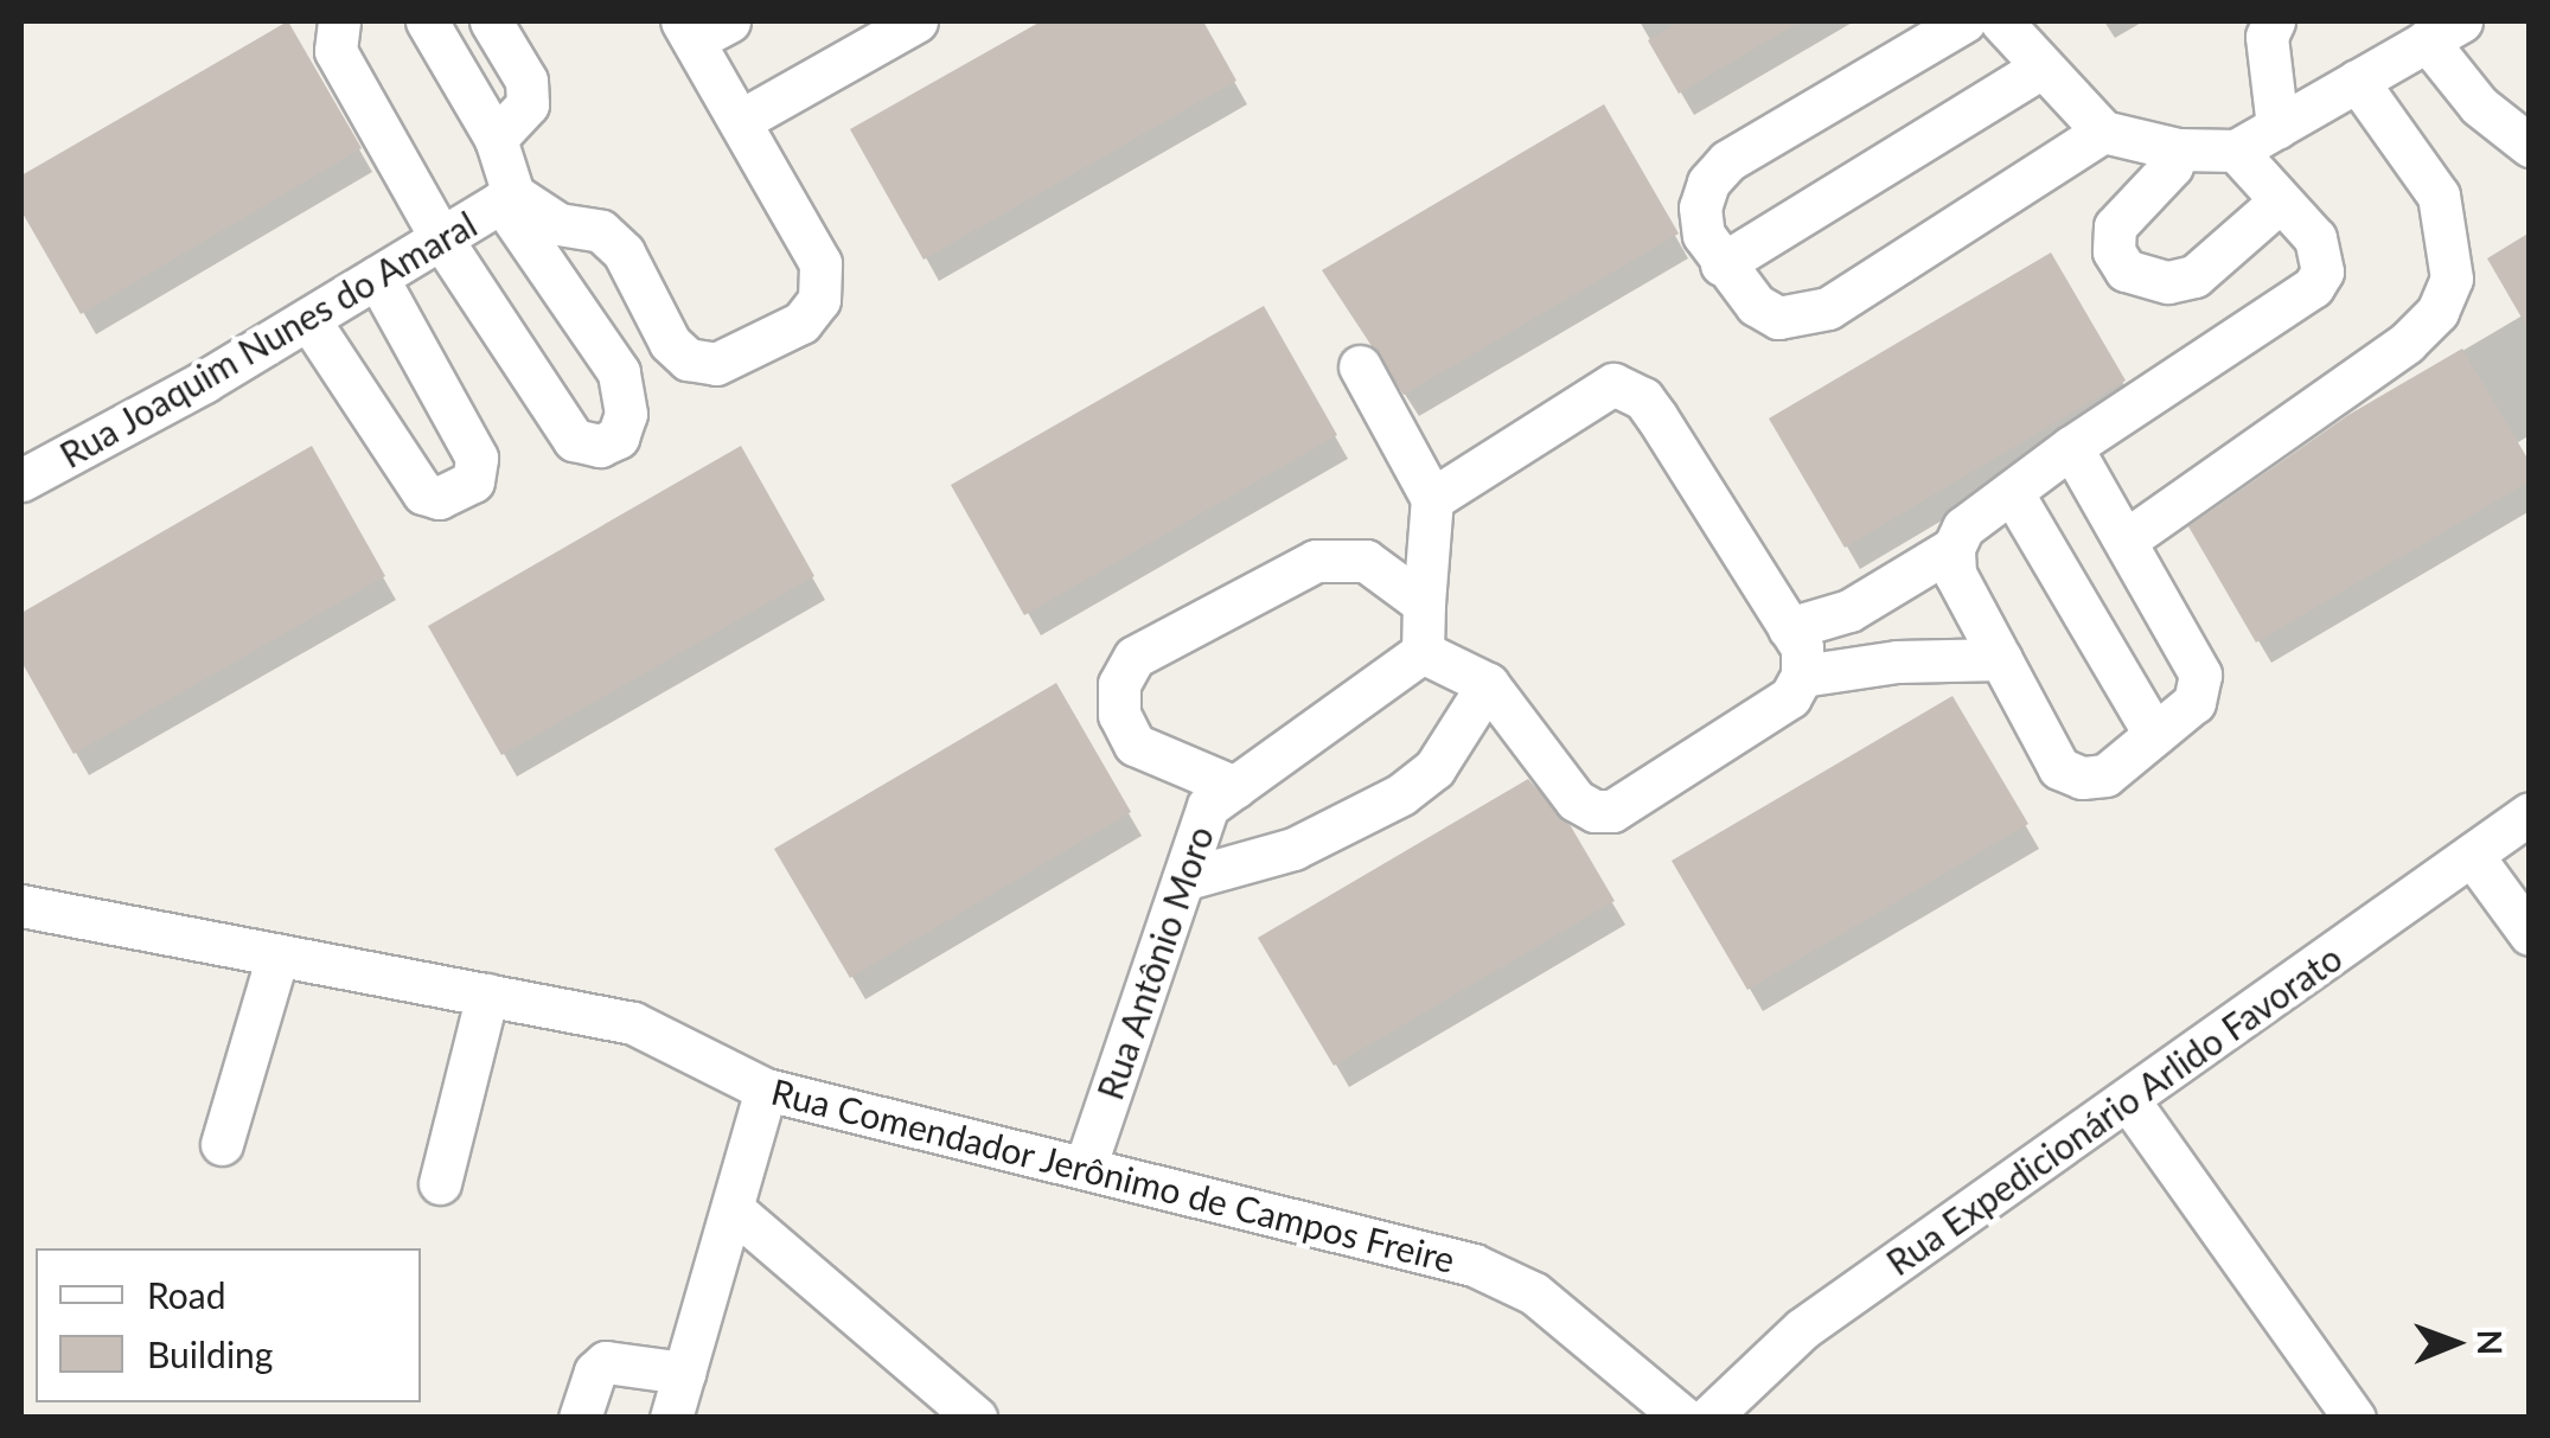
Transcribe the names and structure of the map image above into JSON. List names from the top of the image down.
{
  "streets": {
    "street": [
      "Rua Joaquim Nunes do Amaral",
      "Rua Antônio Moro",
      "Rua Expedicionário Arlido Favorato",
      "Rua Comendador Jerônimo de Campos Freire"
    ]
  },
  "crossings": [
    ["Rua Antônio Moro", "Rua Comendador Jerônimo de Campos Freire"]
  ],
  "legend": ["Road", "Building"],
  "north": "right"
}
